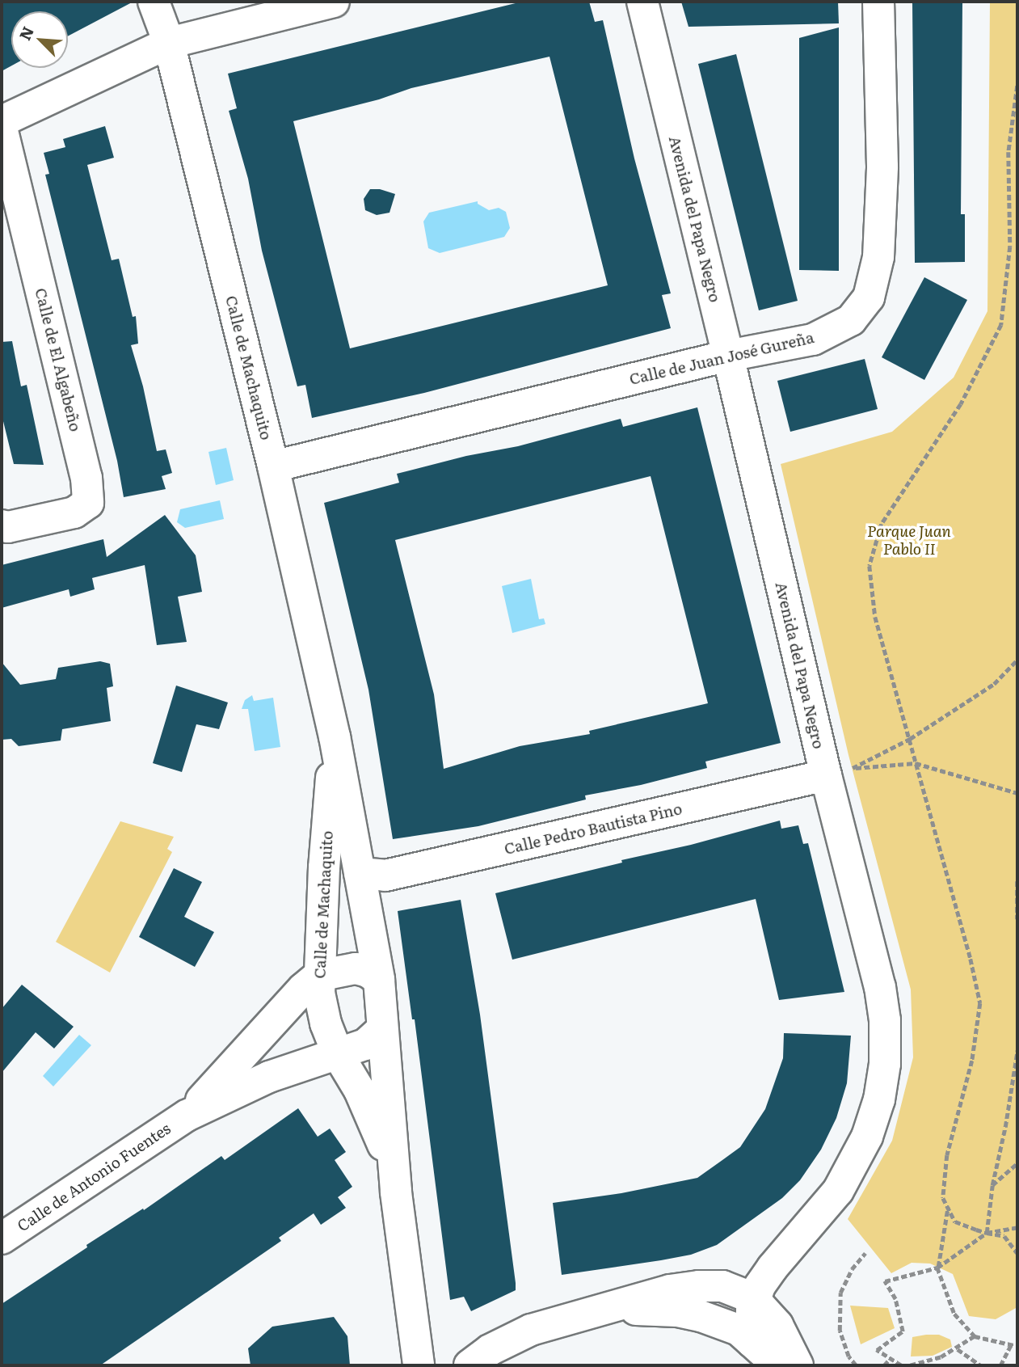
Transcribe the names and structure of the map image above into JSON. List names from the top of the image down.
{
  "streets": {
    "street": [
      "Avenida del Papa Negro",
      "Calle de Juan José Gureña",
      "Calle de El Algabeño",
      "Calle de Machaquito",
      "Calle Pedro Bautista Pino",
      "Calle de Antonio Fuentes"
    ]
  },
  "crossings": [
    ["Avenida del Papa Negro", "Calle de Juan José Gureña"],
    ["Avenida del Papa Negro", "Calle Pedro Bautista Pino"],
    ["Calle de Juan José Gureña", "Calle de Machaquito"],
    ["Calle de Machaquito", "Calle Pedro Bautista Pino"],
    ["Calle de Machaquito", "Calle de Antonio Fuentes"]
  ],
  "parks": ["Parque Juan Pablo II"],
  "north": "top left"
}
